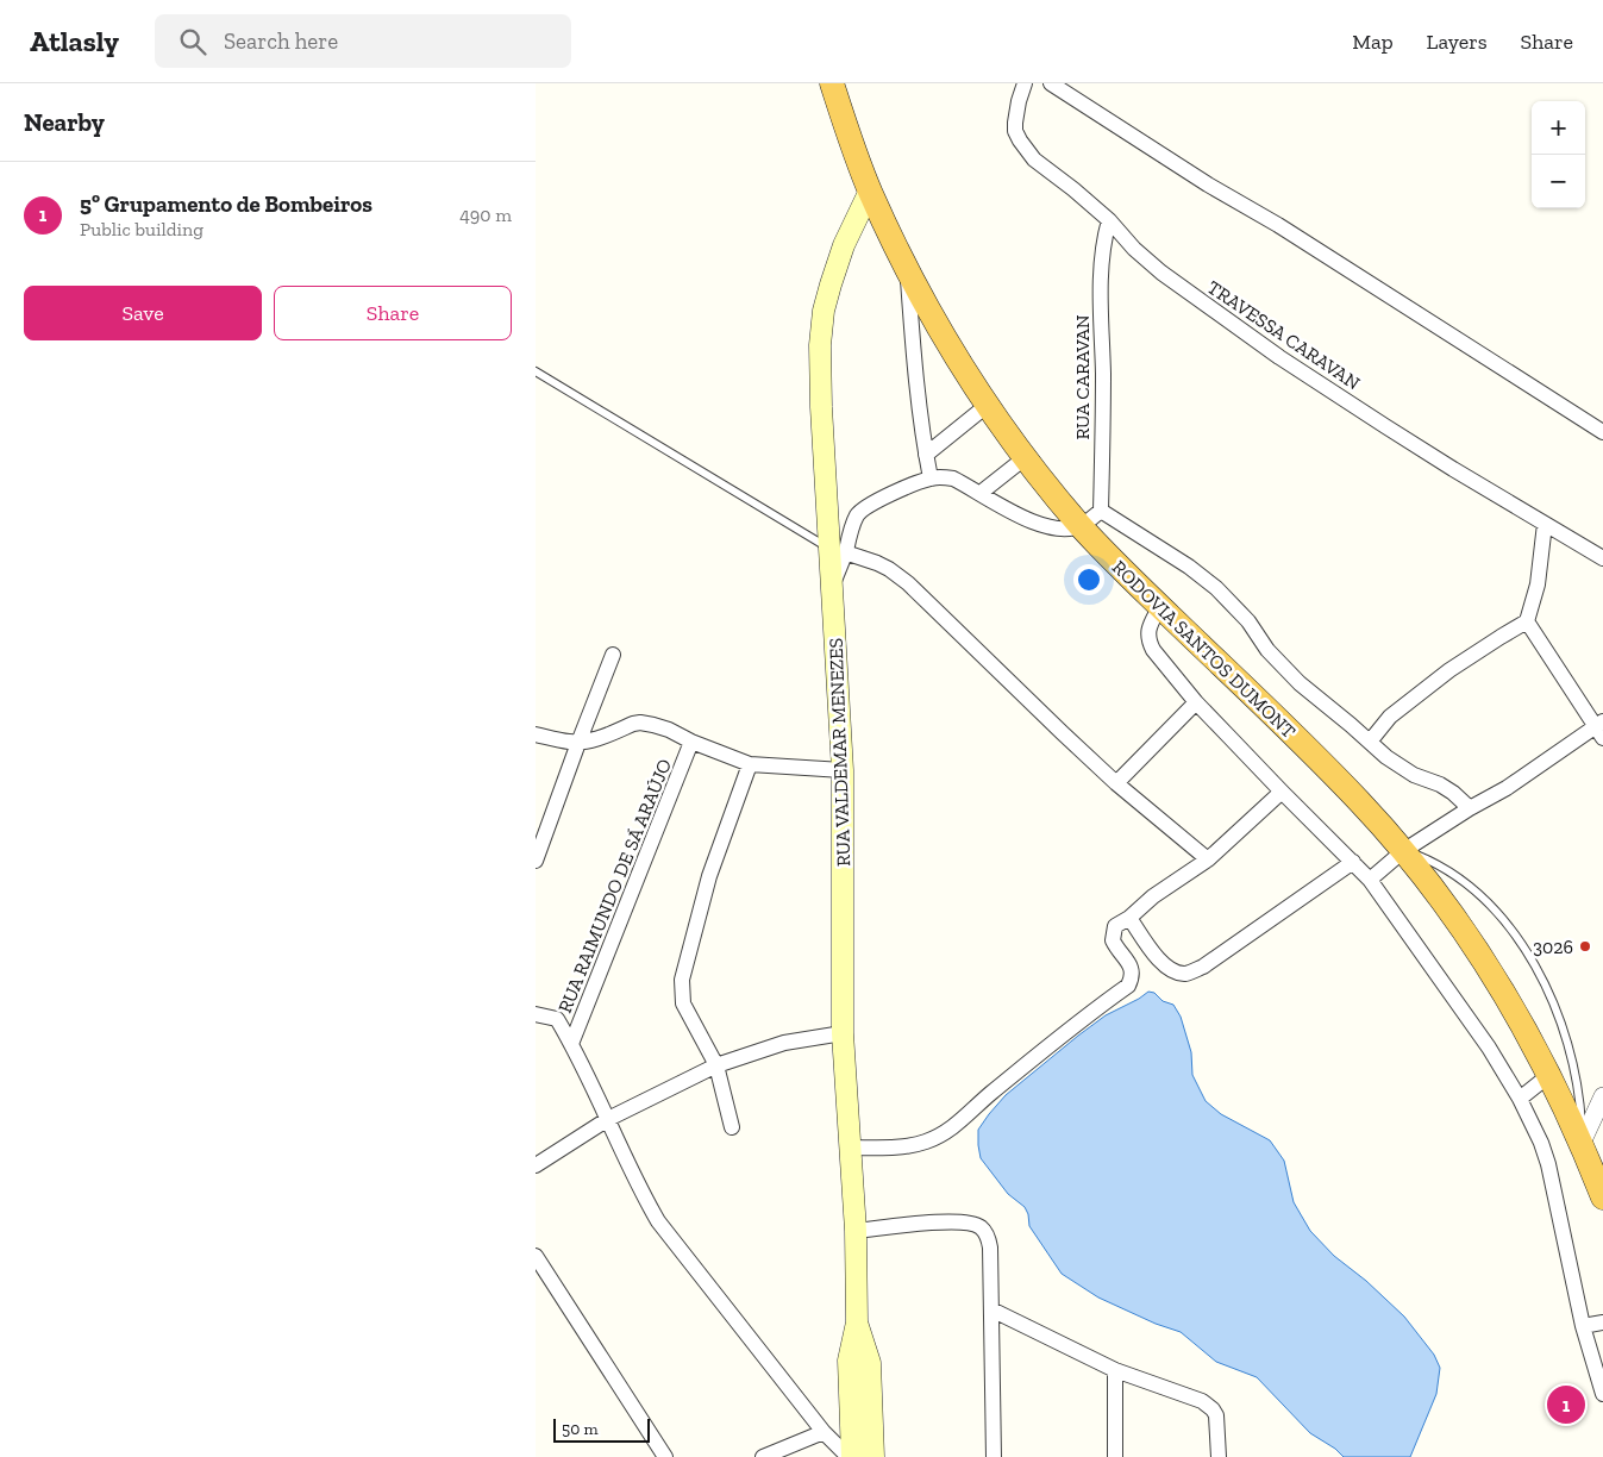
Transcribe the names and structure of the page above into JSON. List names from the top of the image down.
{
  "streets": {
    "highway": ["RODOVIA SANTOS DUMONT"],
    "main road": ["RUA VALDEMAR MENEZES"],
    "street": ["TRAVESSA CARAVAN", "RUA CARAVAN", "RUA RAIMUNDO DE SÁ ARAÚJO"]
  },
  "crossings": [
    ["TRAVESSA CARAVAN", "RUA CARAVAN"],
    ["RODOVIA SANTOS DUMONT", "RUA VALDEMAR MENEZES"]
  ],
  "places": ["3026"],
  "scale_bar": "50 m",
  "page": {
    "header": "Atlasly",
    "search": "Search here",
    "nav": ["Map", "Layers", "Share"],
    "heading": "Nearby",
    "map_buttons": ["+", "−"],
    "list": [
      {
        "mark": "1",
        "name": "5º Grupamento de Bombeiros",
        "note": "Public building",
        "value": "490 m"
      }
    ],
    "buttons": ["Save", "Share"],
    "pins": "1",
    "scale": "50 m"
  }
}
